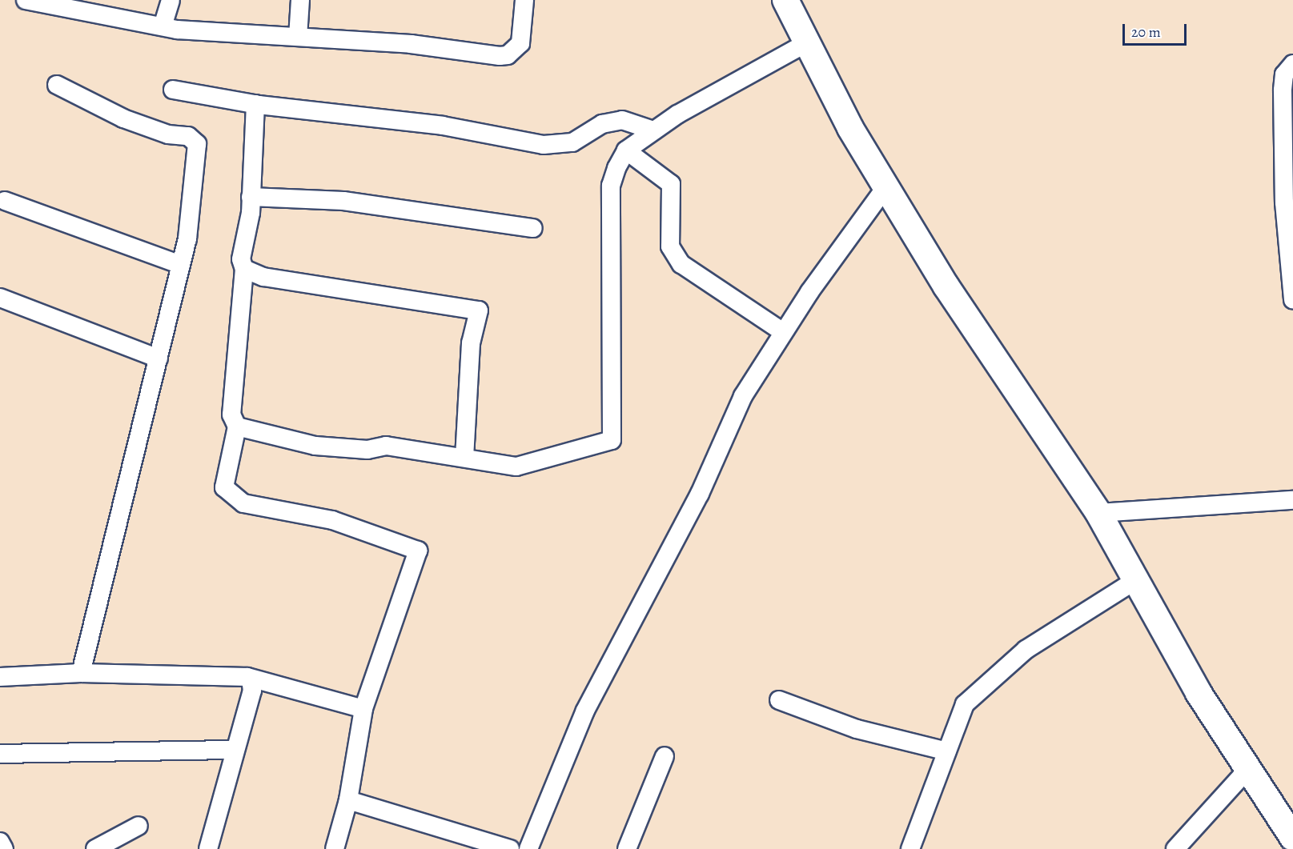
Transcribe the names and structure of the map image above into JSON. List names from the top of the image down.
{
  "scale_bar": "20 m"
}
